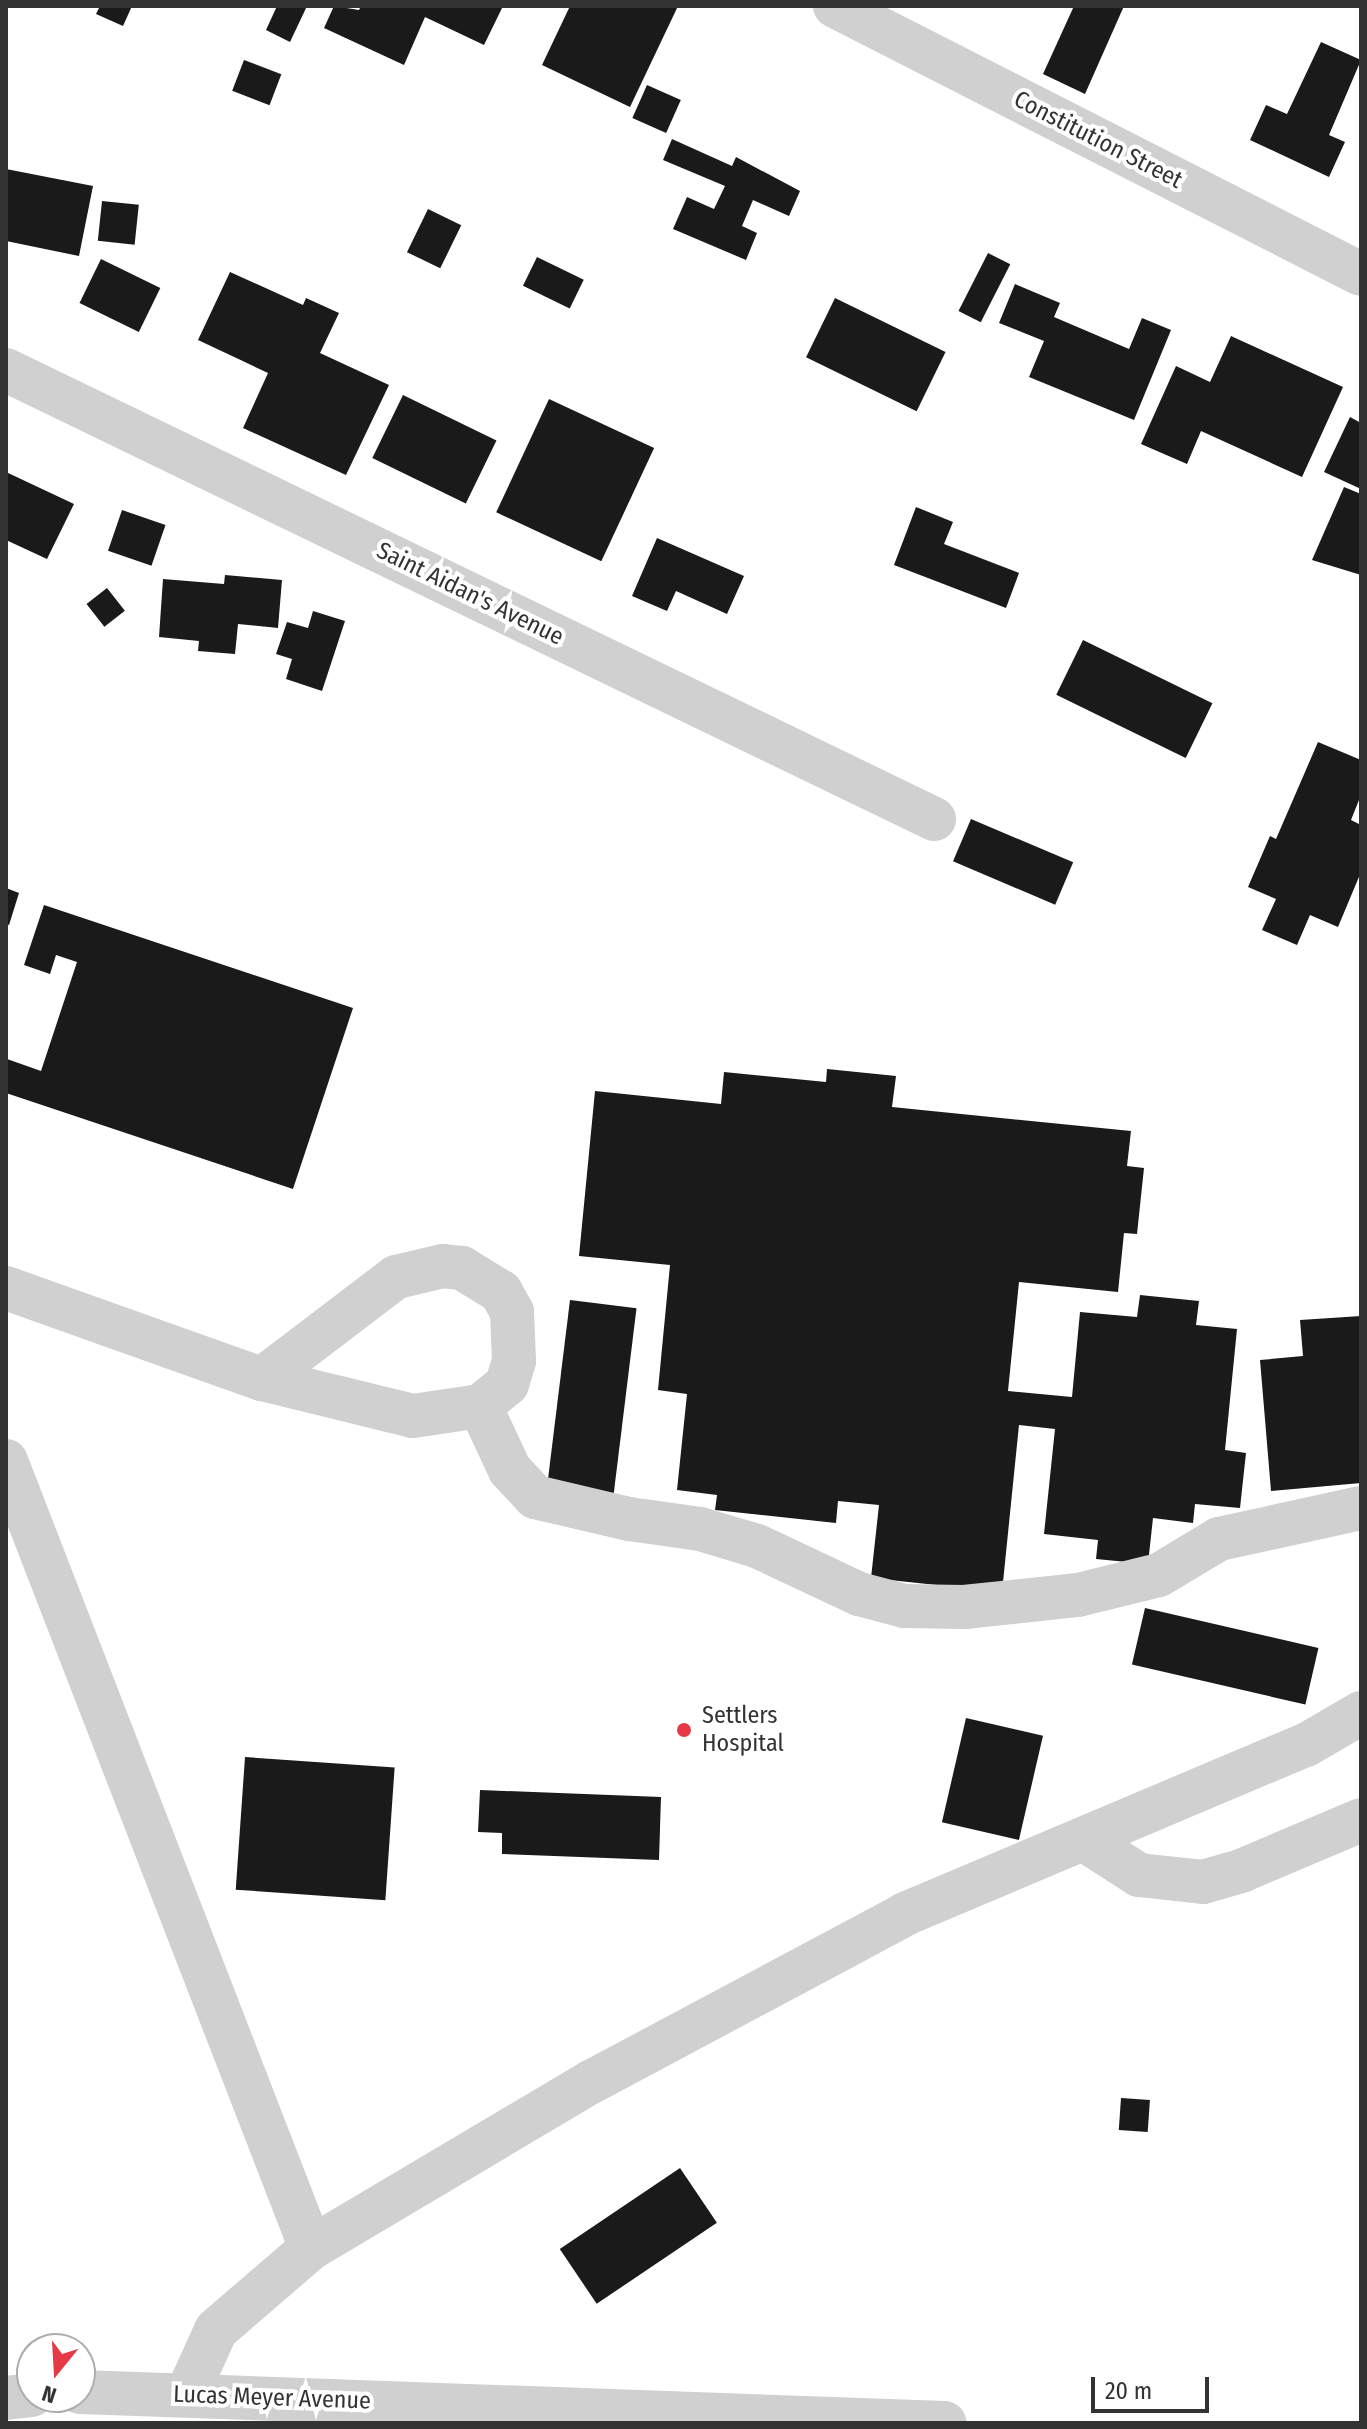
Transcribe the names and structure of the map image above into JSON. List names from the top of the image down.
{
  "streets": {
    "street": ["Constitution Street", "Saint Aidan's Avenue", "Lucas Meyer Avenue"]
  },
  "places": ["Settlers Hospital"],
  "scale_bar": "20 m",
  "north": "bottom"
}
